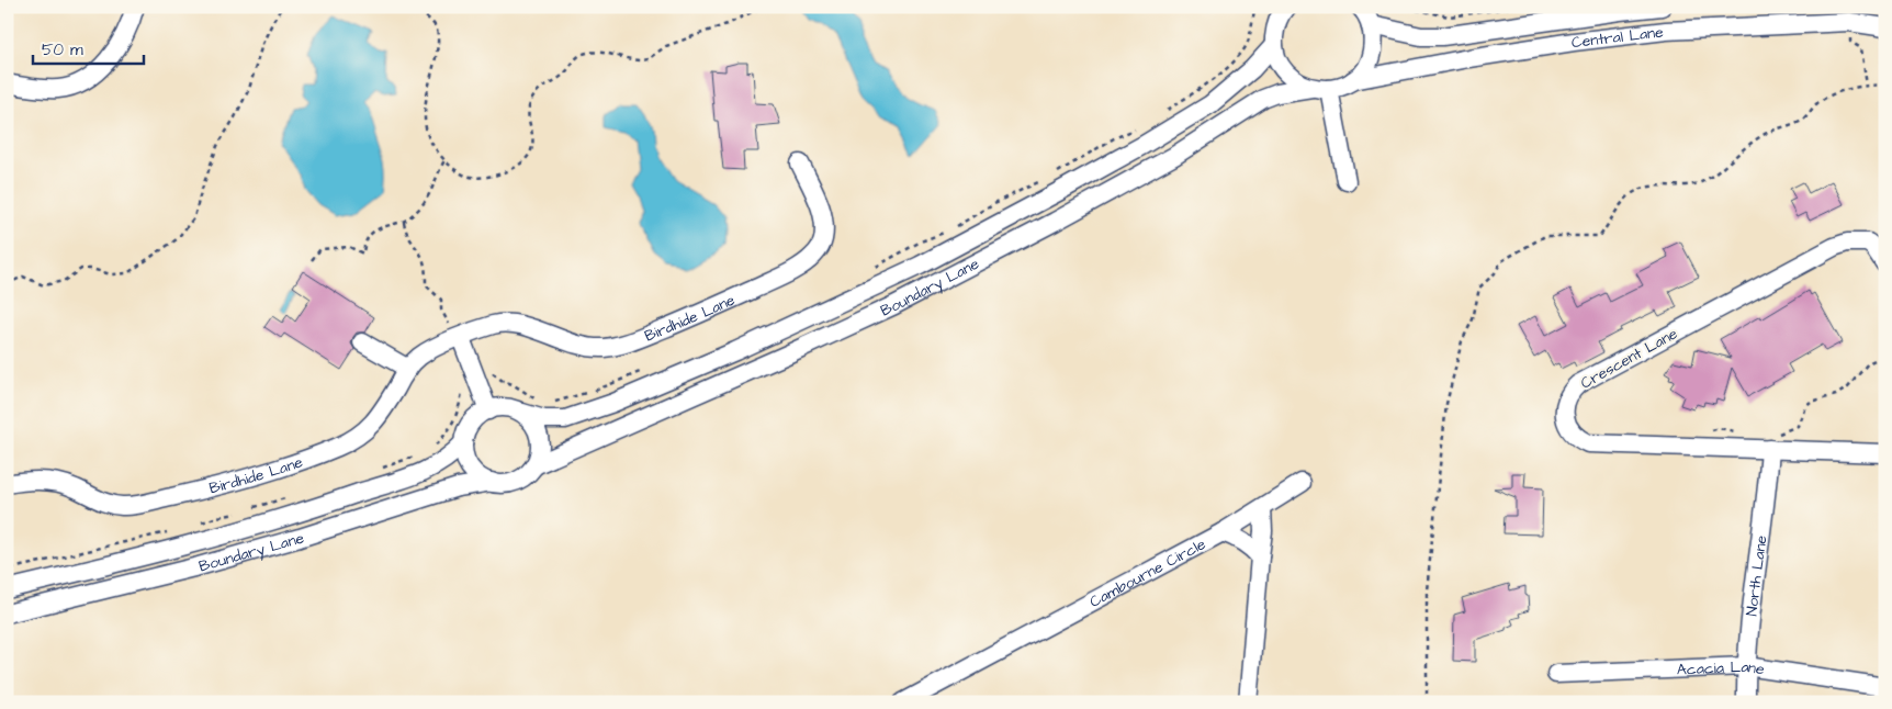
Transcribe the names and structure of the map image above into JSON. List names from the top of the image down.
{
  "streets": {
    "street": [
      "Central Lane",
      "Boundary Lane",
      "Birdhide Lane",
      "Crescent Lane",
      "Cambourne Circle",
      "North Lane",
      "Acacia Lane"
    ]
  },
  "crossings": [
    ["Central Lane", "Boundary Lane"],
    ["Crescent Lane", "North Lane"],
    ["North Lane", "Acacia Lane"]
  ],
  "scale_bar": "50 m"
}
